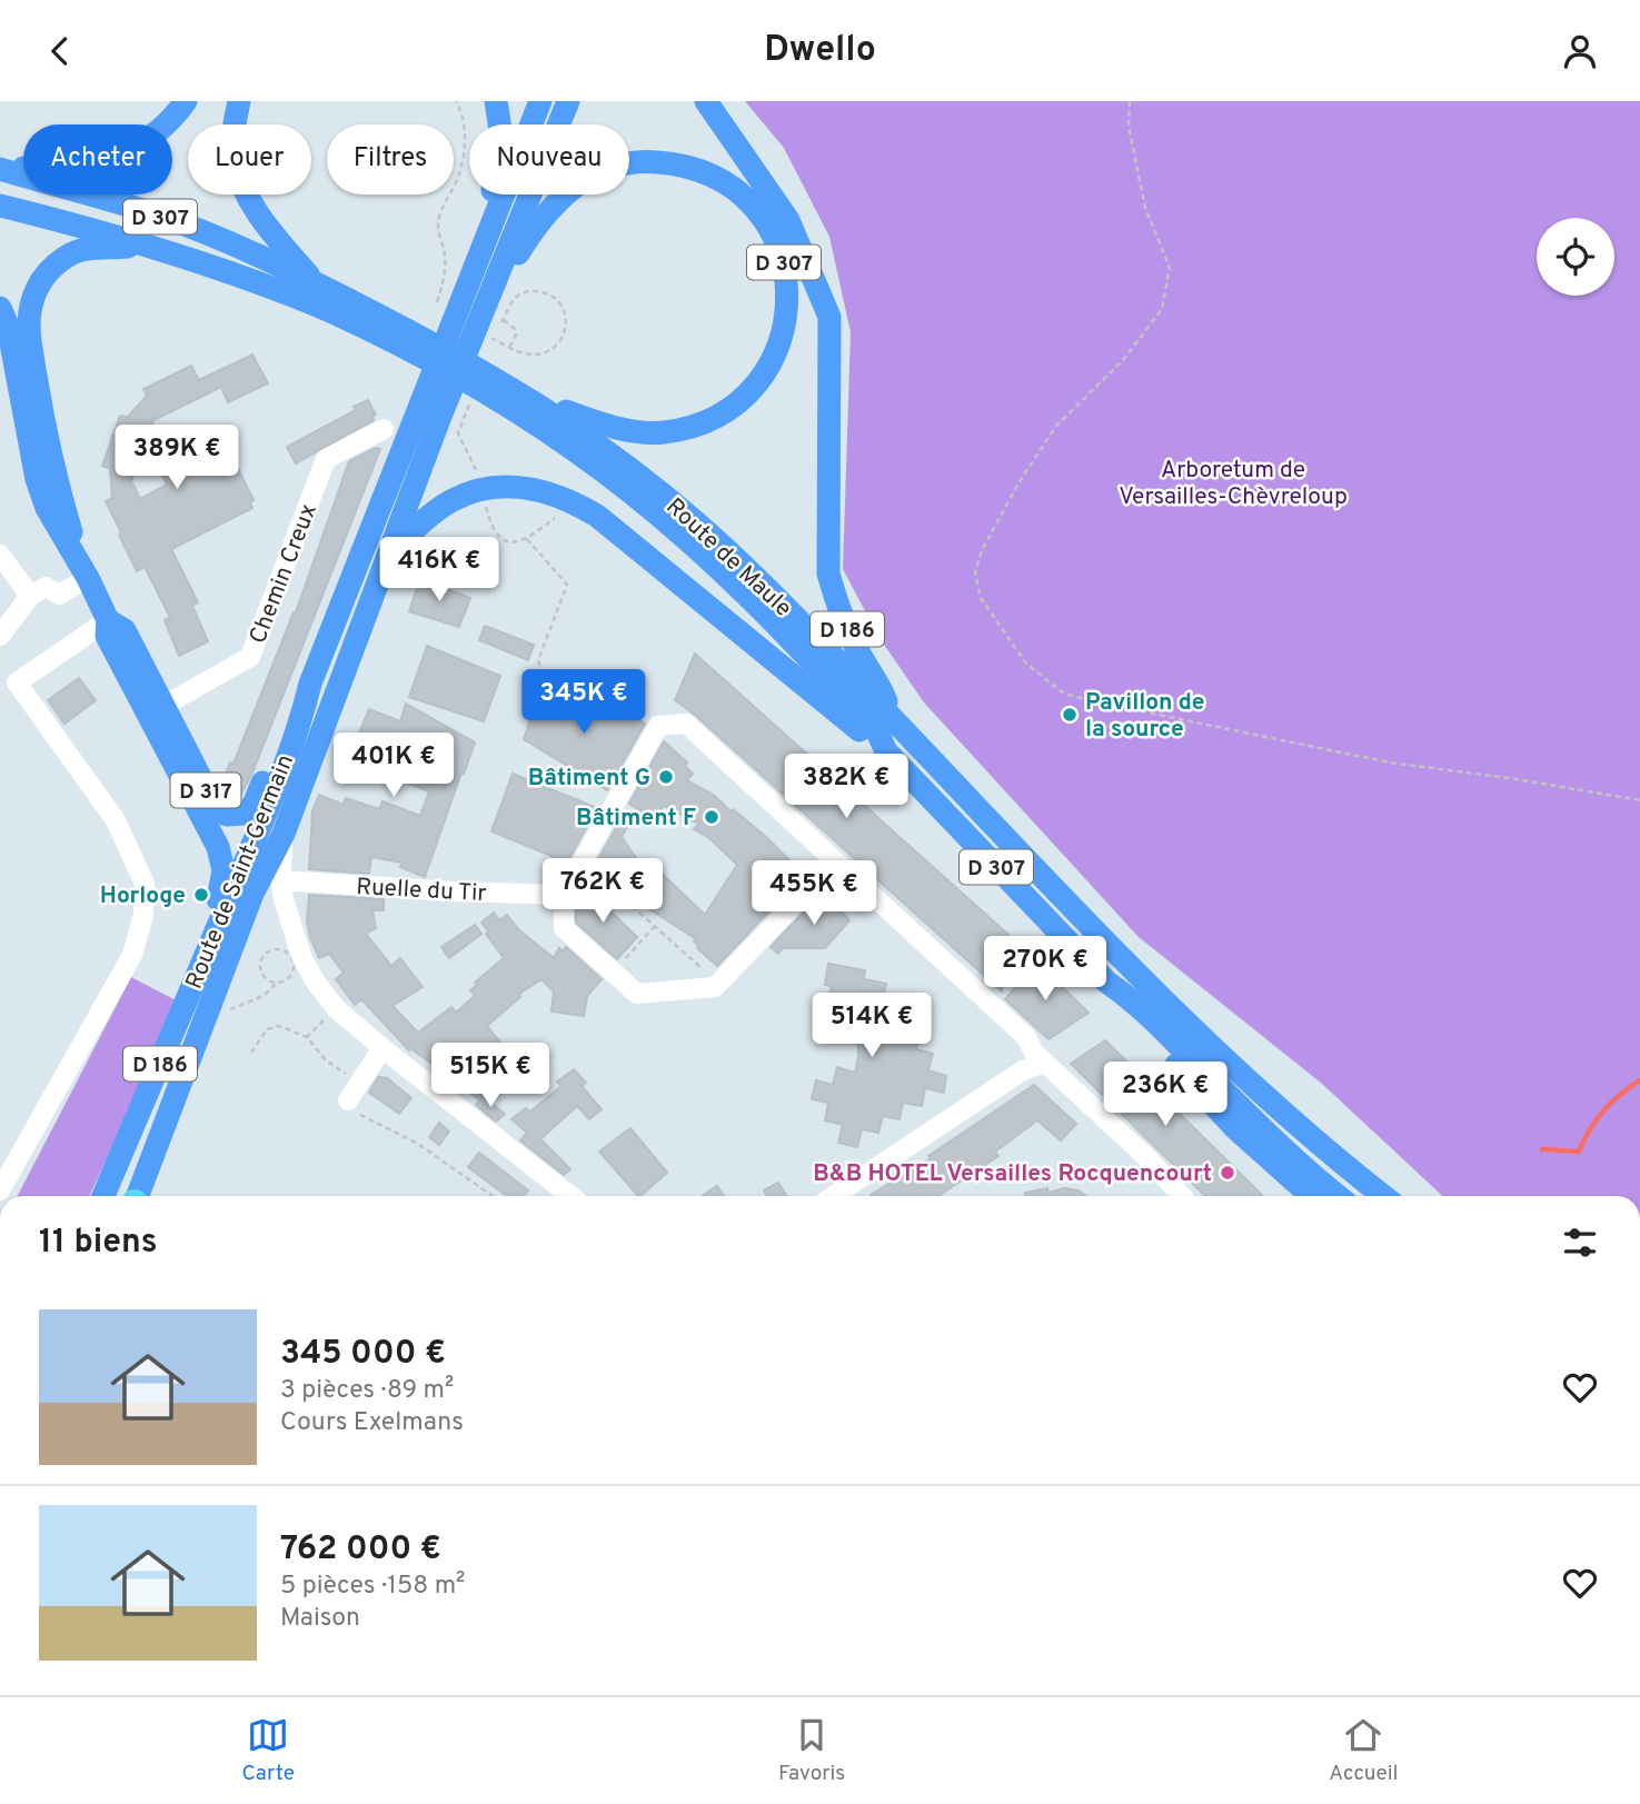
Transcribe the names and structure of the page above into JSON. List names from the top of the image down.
{
  "streets": {
    "main road": [
      "D 307",
      "Route de Maule",
      "D 186",
      "D 317",
      "Route de Saint-Germain"
    ],
    "street": ["Chemin Creux", "Ruelle du Tir"]
  },
  "crossings": [
    ["D 307", "Route de Maule"],
    ["D 307", "D 317"],
    ["D 307", "Route de Saint-Germain"],
    ["Route de Maule", "D 186"],
    ["Chemin Creux", "D 186"],
    ["Chemin Creux", "D 317"],
    ["D 186", "D 317"],
    ["D 186", "Route de Saint-Germain"],
    ["D 317", "Route de Saint-Germain"]
  ],
  "parks": ["Arboretum de Versailles-Chèvreloup"],
  "places": [
    "Pavillon de la source",
    "Bâtiment G",
    "Bâtiment F",
    "Horloge",
    "B&B HOTEL Versailles Rocquencourt"
  ],
  "page": {
    "header": "Dwello",
    "chip": [
      "Acheter",
      "Louer",
      "Filtres",
      "Nouveau"
    ],
    "price": [
      "389K €",
      "416K €",
      "345K €",
      "401K €",
      "382K €",
      "762K €",
      "455K €",
      "270K €",
      "514K €",
      "515K €",
      "236K €"
    ],
    "heading": "11 biens",
    "list": [
      {
        "name": "345 000 €",
        "note": "3 pièces · 89 m² · Cours Exelmans"
      },
      {
        "name": "762 000 €",
        "note": "5 pièces · 158 m² · Maison"
      }
    ],
    "tabs": ["Carte", "Favoris", "Accueil"]
  }
}
